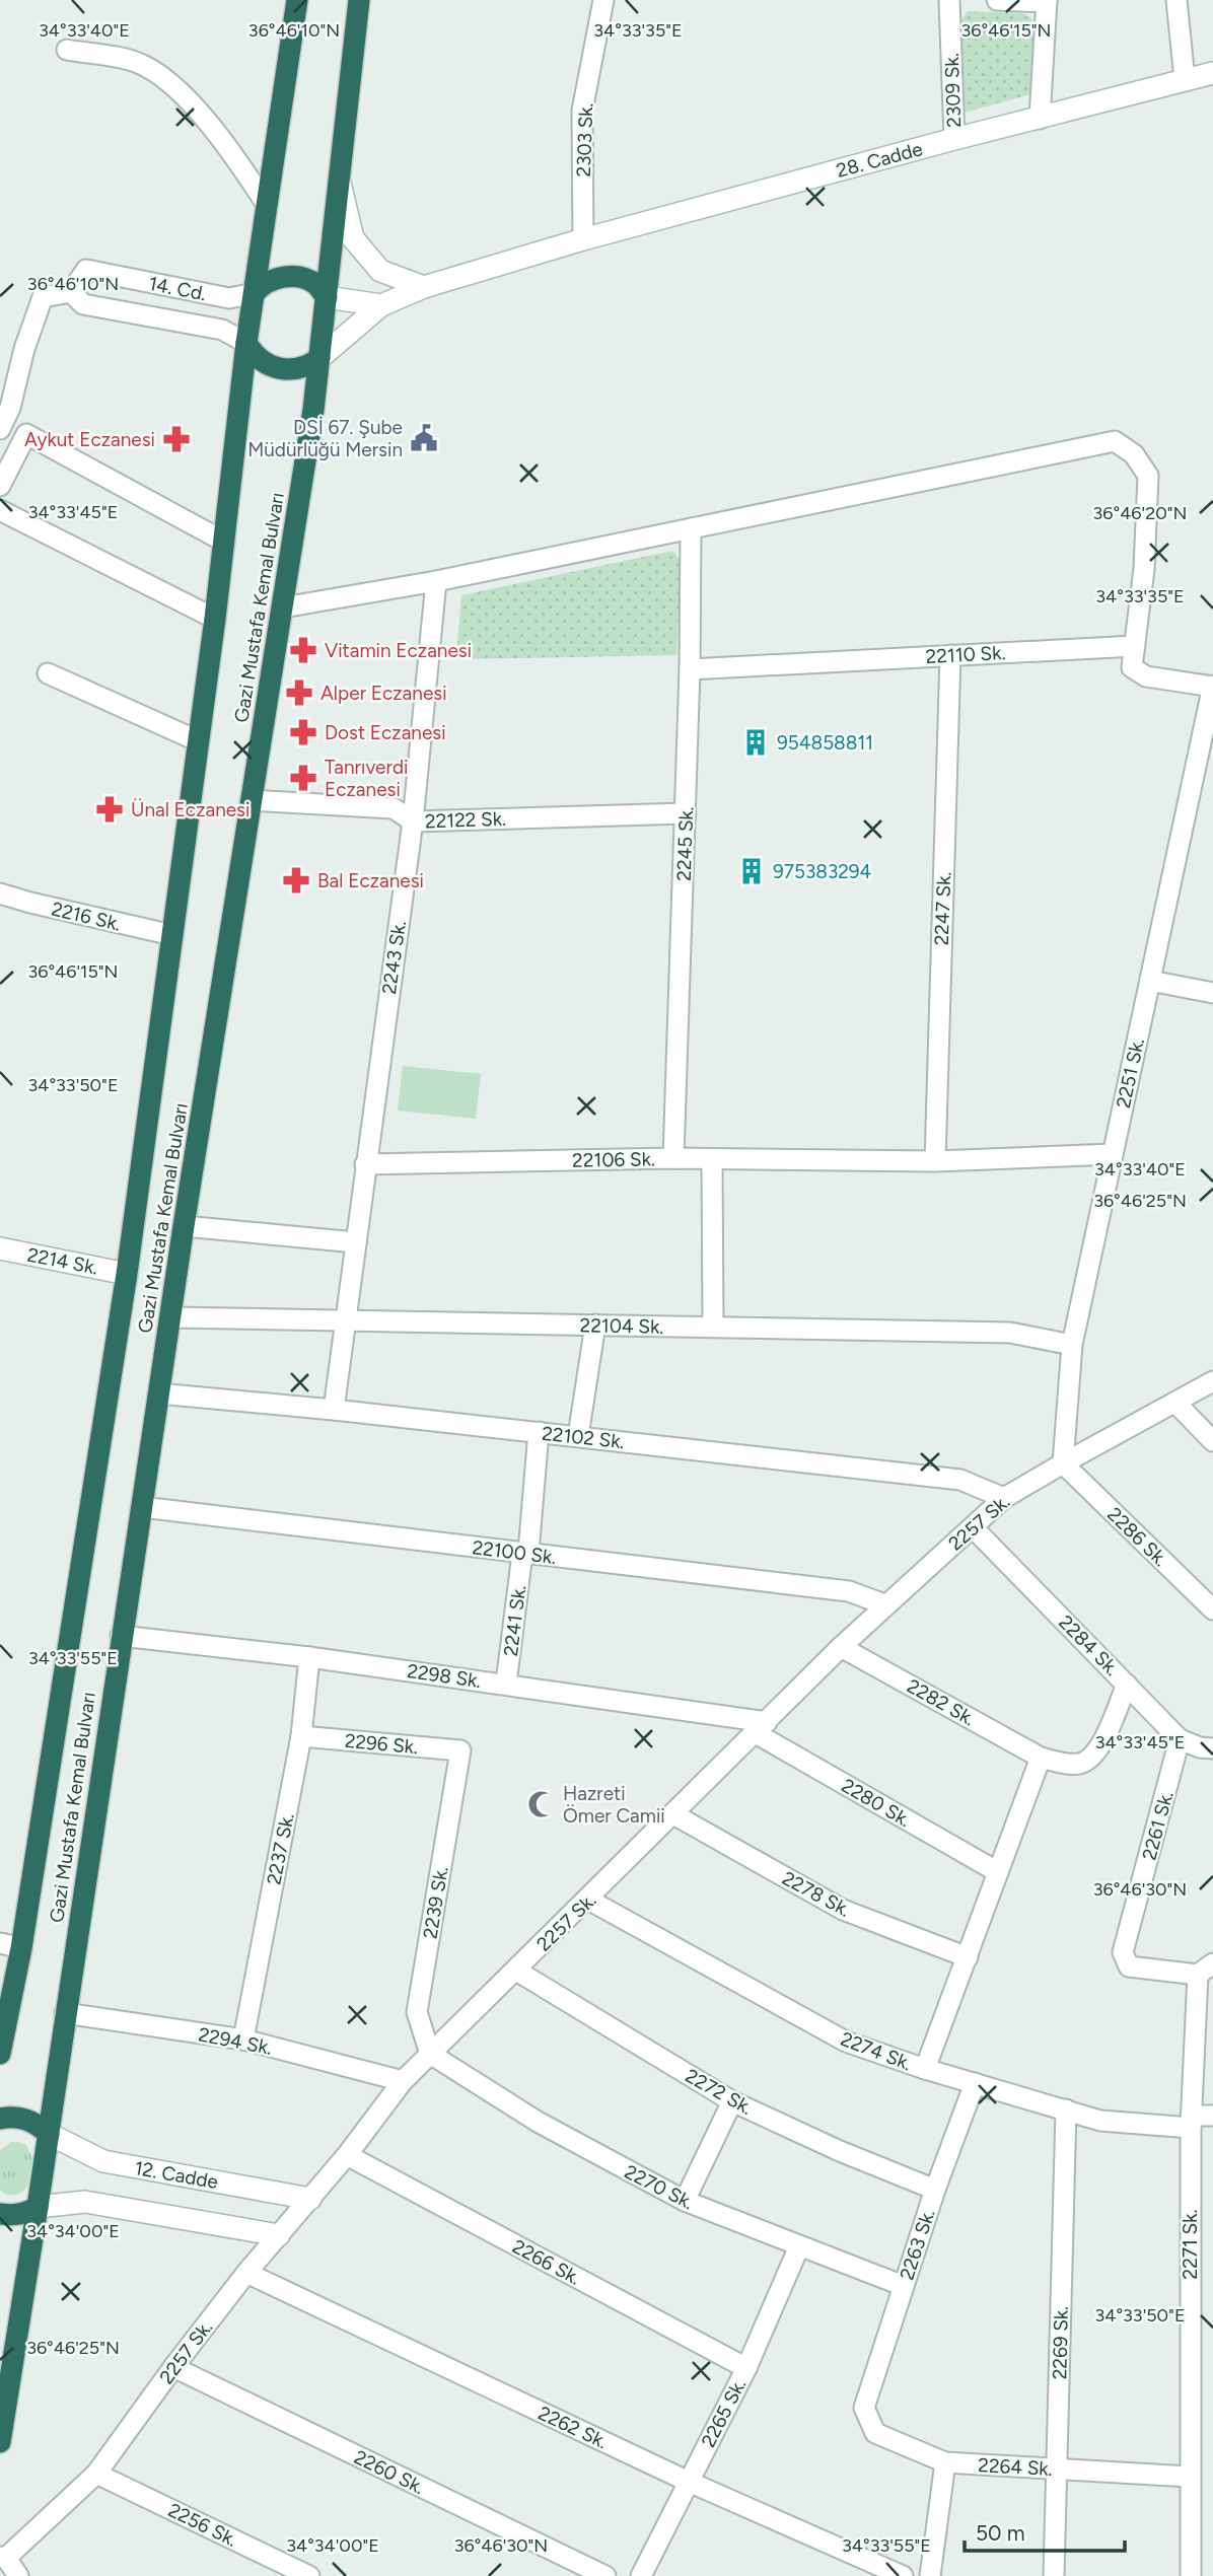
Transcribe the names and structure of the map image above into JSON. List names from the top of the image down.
{
  "streets": {
    "highway": ["Gazi Mustafa Kemal Bulvarı"],
    "street": [
      "2309 Sk.",
      "2303 Sk.",
      "28. Cadde",
      "14. Cd.",
      "22110 Sk.",
      "22122 Sk.",
      "2245 Sk.",
      "2247 Sk.",
      "2216 Sk.",
      "2243 Sk.",
      "2251 Sk.",
      "22106 Sk.",
      "2214 Sk.",
      "22104 Sk.",
      "22102 Sk.",
      "2257 Sk.",
      "2286 Sk.",
      "22100 Sk.",
      "2241 Sk.",
      "2284 Sk.",
      "2298 Sk.",
      "2282 Sk.",
      "2296 Sk.",
      "2280 Sk.",
      "2261 Sk.",
      "2237 Sk.",
      "2278 Sk.",
      "2239 Sk.",
      "2294 Sk.",
      "2274 Sk.",
      "2272 Sk.",
      "12. Cadde",
      "2270 Sk.",
      "2263 Sk.",
      "2271 Sk.",
      "2266 Sk.",
      "2269 Sk.",
      "2265 Sk.",
      "2262 Sk.",
      "2264 Sk.",
      "2260 Sk.",
      "2256 Sk."
    ]
  },
  "crossings": [
    ["2309 Sk.", "28. Cadde"],
    ["2303 Sk.", "28. Cadde"],
    ["28. Cadde", "14. Cd."],
    ["28. Cadde", "Gazi Mustafa Kemal Bulvarı"],
    ["14. Cd.", "Gazi Mustafa Kemal Bulvarı"],
    ["Gazi Mustafa Kemal Bulvarı", "22122 Sk."],
    ["Gazi Mustafa Kemal Bulvarı", "2216 Sk."],
    ["Gazi Mustafa Kemal Bulvarı", "2214 Sk."],
    ["Gazi Mustafa Kemal Bulvarı", "22104 Sk."],
    ["Gazi Mustafa Kemal Bulvarı", "22102 Sk."],
    ["Gazi Mustafa Kemal Bulvarı", "22100 Sk."],
    ["Gazi Mustafa Kemal Bulvarı", "2298 Sk."],
    ["Gazi Mustafa Kemal Bulvarı", "2294 Sk."],
    ["Gazi Mustafa Kemal Bulvarı", "12. Cadde"],
    ["22110 Sk.", "2245 Sk."],
    ["22110 Sk.", "2247 Sk."],
    ["22122 Sk.", "2245 Sk."],
    ["22122 Sk.", "2243 Sk."],
    ["2245 Sk.", "22106 Sk."],
    ["2247 Sk.", "22106 Sk."],
    ["2243 Sk.", "22106 Sk."],
    ["2251 Sk.", "22106 Sk."],
    ["2251 Sk.", "22104 Sk."],
    ["2251 Sk.", "2257 Sk."],
    ["2251 Sk.", "2286 Sk."],
    ["22102 Sk.", "2257 Sk."],
    ["22102 Sk.", "2241 Sk."],
    ["2257 Sk.", "2286 Sk."],
    ["2257 Sk.", "22100 Sk."],
    ["2257 Sk.", "2284 Sk."],
    ["2257 Sk.", "2298 Sk."],
    ["2257 Sk.", "2282 Sk."],
    ["2257 Sk.", "2280 Sk."],
    ["2257 Sk.", "2278 Sk."],
    ["2257 Sk.", "2239 Sk."],
    ["2257 Sk.", "2294 Sk."],
    ["2257 Sk.", "2274 Sk."],
    ["2257 Sk.", "2272 Sk."],
    ["2257 Sk.", "12. Cadde"],
    ["2257 Sk.", "2270 Sk."],
    ["2257 Sk.", "2266 Sk."],
    ["2257 Sk.", "2262 Sk."],
    ["2257 Sk.", "2260 Sk."],
    ["2257 Sk.", "2256 Sk."],
    ["22100 Sk.", "2241 Sk."],
    ["2241 Sk.", "2298 Sk."],
    ["2284 Sk.", "2282 Sk."],
    ["2284 Sk.", "2261 Sk."],
    ["2298 Sk.", "2280 Sk."],
    ["2298 Sk.", "2237 Sk."],
    ["2296 Sk.", "2237 Sk."],
    ["2296 Sk.", "2239 Sk."],
    ["2261 Sk.", "2271 Sk."],
    ["2237 Sk.", "2294 Sk."],
    ["2239 Sk.", "2270 Sk."],
    ["2274 Sk.", "2263 Sk."],
    ["2274 Sk.", "2271 Sk."],
    ["2274 Sk.", "2269 Sk."],
    ["2272 Sk.", "2263 Sk."],
    ["2270 Sk.", "2263 Sk."],
    ["2270 Sk.", "2265 Sk."],
    ["2263 Sk.", "2264 Sk."],
    ["2271 Sk.", "2264 Sk."],
    ["2266 Sk.", "2265 Sk."],
    ["2269 Sk.", "2264 Sk."],
    ["2265 Sk.", "2262 Sk."]
  ],
  "places": {
    "public building": ["DSİ 67. Şube Müdürlüğü Mersin"],
    "pharmacy": [
      "Aykut Eczanesi",
      "Vitamin Eczanesi",
      "Alper Eczanesi",
      "Dost Eczanesi",
      "Tanrıverdi Eczanesi",
      "Ünal Eczanesi",
      "Bal Eczanesi"
    ],
    "building": ["954858811", "975383294"],
    "mosque": ["Hazreti Ömer Camii"]
  },
  "scale_bar": "50 m",
  "coordinates": [
    "36°46'10\"N",
    "36°46'15\"N",
    "34°33'40\"E",
    "34°33'35\"E",
    "34°33'45\"E",
    "36°46'20\"N",
    "34°33'50\"E",
    "36°46'25\"N",
    "34°33'55\"E",
    "36°46'30\"N",
    "34°34'00\"E"
  ]
}
